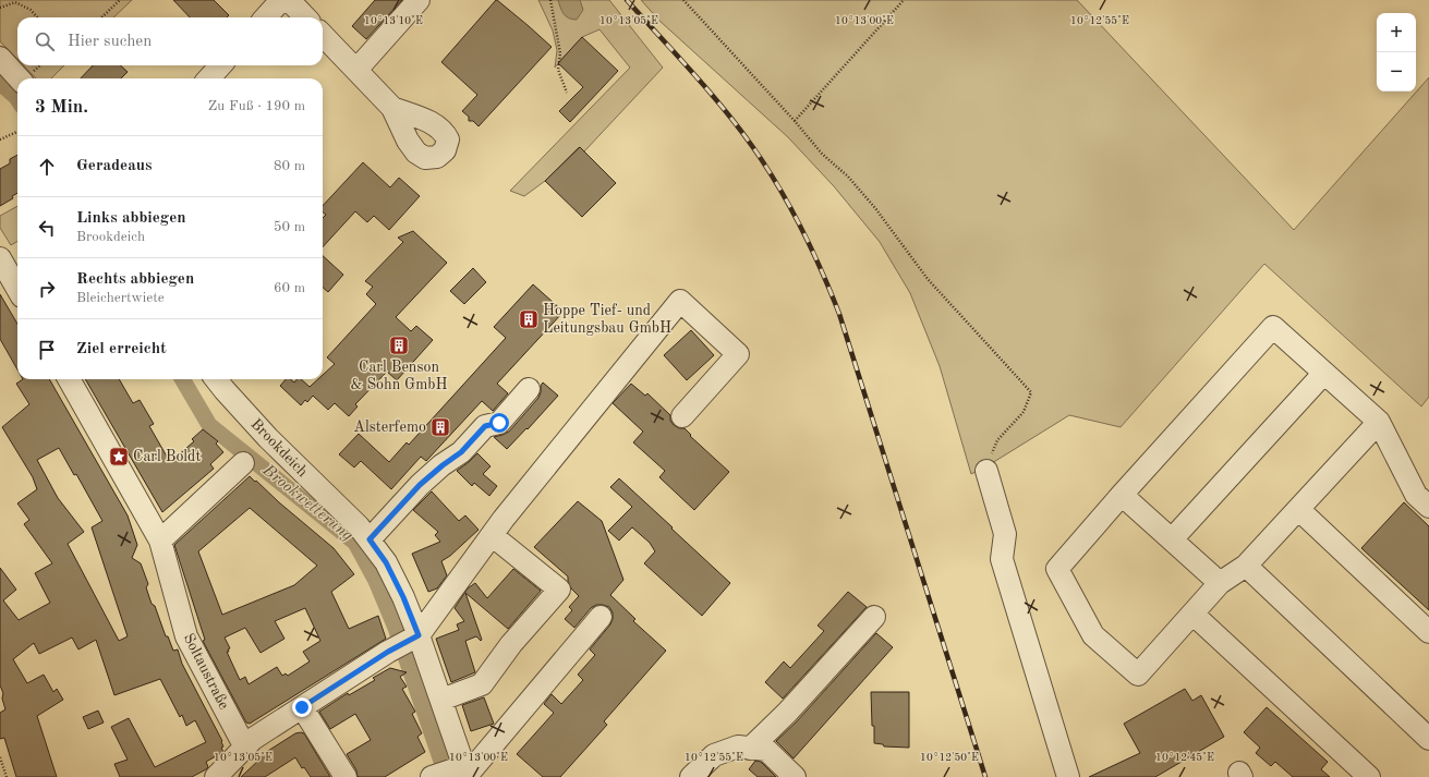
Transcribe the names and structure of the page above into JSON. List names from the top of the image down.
{
  "streets": {
    "street": ["Brookdeich", "Soltaustraße"]
  },
  "water": ["Brookwetterung"],
  "places": {
    "building": ["Hoppe Tief- und Leitungsbau GmbH", "Carl Benson & Sohn GmbH", "Alsterfemo"],
    "place": ["Carl Boldt"]
  },
  "page": {
    "map_buttons": ["+", "−"],
    "search": "Hier suchen",
    "heading": ["3 Min.", "Zu Fuß · 190 m"],
    "list": [
      ["Geradeaus", "80 m"],
      ["Links abbiegen", "Brookdeich", "50 m"],
      ["Rechts abbiegen", "Bleichertwiete", "60 m"],
      "Ziel erreicht"
    ]
  },
  "coordinates": [
    "10°13'10\"E",
    "10°13'05\"E",
    "10°13'00\"E",
    "10°12'55\"E",
    "10°12'50\"E",
    "10°12'45\"E"
  ]
}
